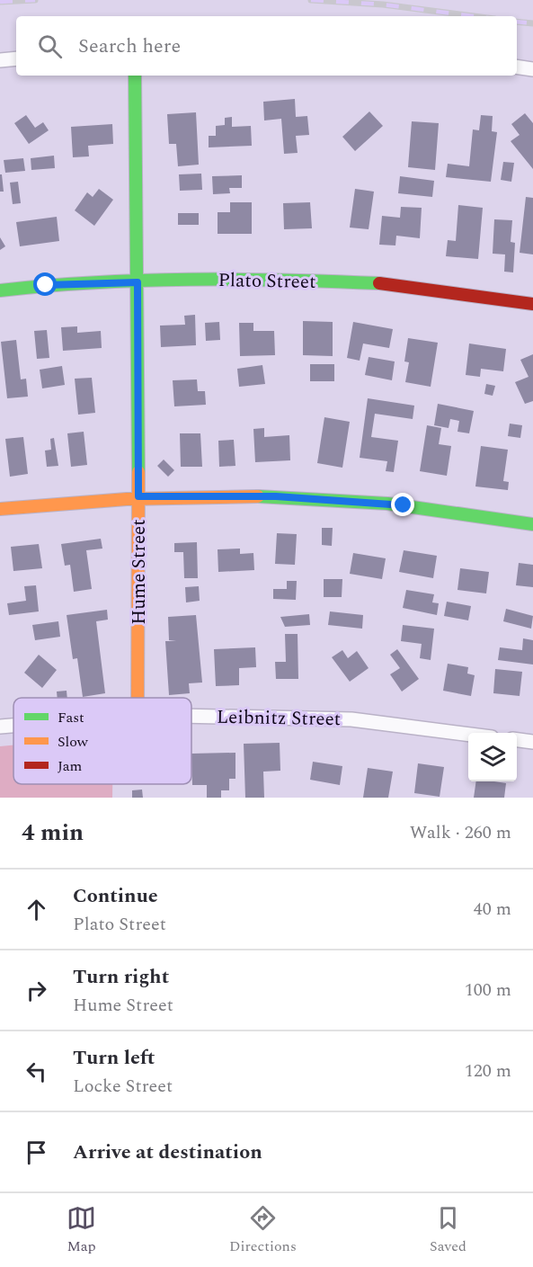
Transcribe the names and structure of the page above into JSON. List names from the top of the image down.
{
  "streets": {
    "street": ["Plato Street", "Hume Street", "Leibnitz Street"]
  },
  "crossings": [
    ["Plato Street", "Hume Street"]
  ],
  "legend": ["Fast", "Slow", "Jam"],
  "page": {
    "search": "Search here",
    "heading": ["4 min", "Walk · 260 m"],
    "list": [
      ["Continue", "Plato Street", "40 m"],
      ["Turn right", "Hume Street", "100 m"],
      ["Turn left", "Locke Street", "120 m"],
      "Arrive at destination"
    ],
    "nav": ["Map", "Directions", "Saved"]
  }
}
